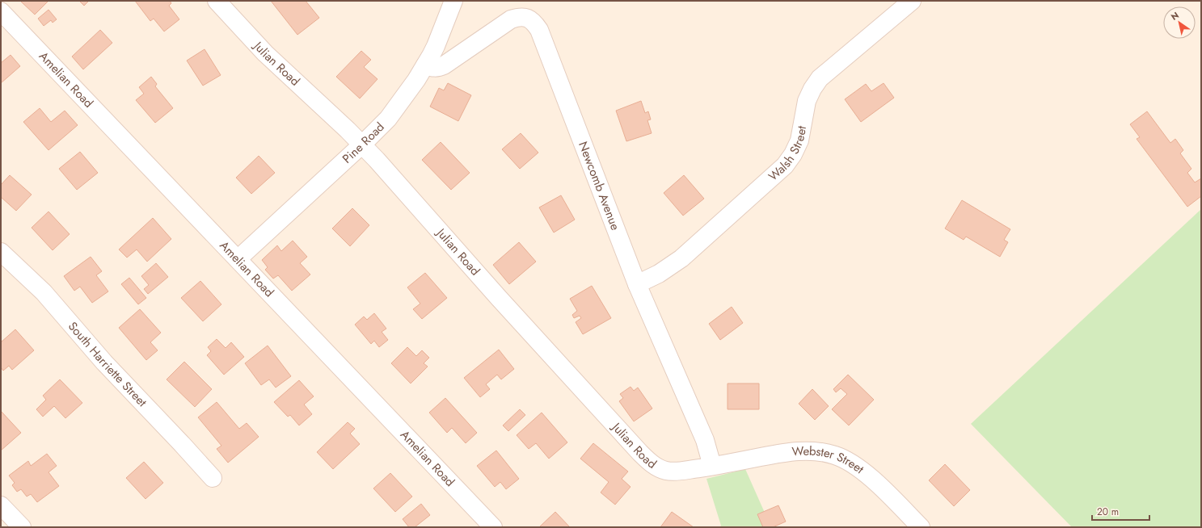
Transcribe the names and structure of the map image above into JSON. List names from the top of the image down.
{
  "streets": {
    "street": [
      "Julian Road",
      "Amelian Road",
      "Pine Road",
      "Walsh Street",
      "Newcomb Avenue",
      "South Harriette Street",
      "Webster Street"
    ]
  },
  "crossings": [
    ["Julian Road", "Pine Road"],
    ["Julian Road", "Newcomb Avenue"],
    ["Julian Road", "Webster Street"],
    ["Amelian Road", "Pine Road"],
    ["Pine Road", "Newcomb Avenue"],
    ["Walsh Street", "Newcomb Avenue"],
    ["Newcomb Avenue", "Webster Street"]
  ],
  "scale_bar": "20 m",
  "north": "top left"
}
